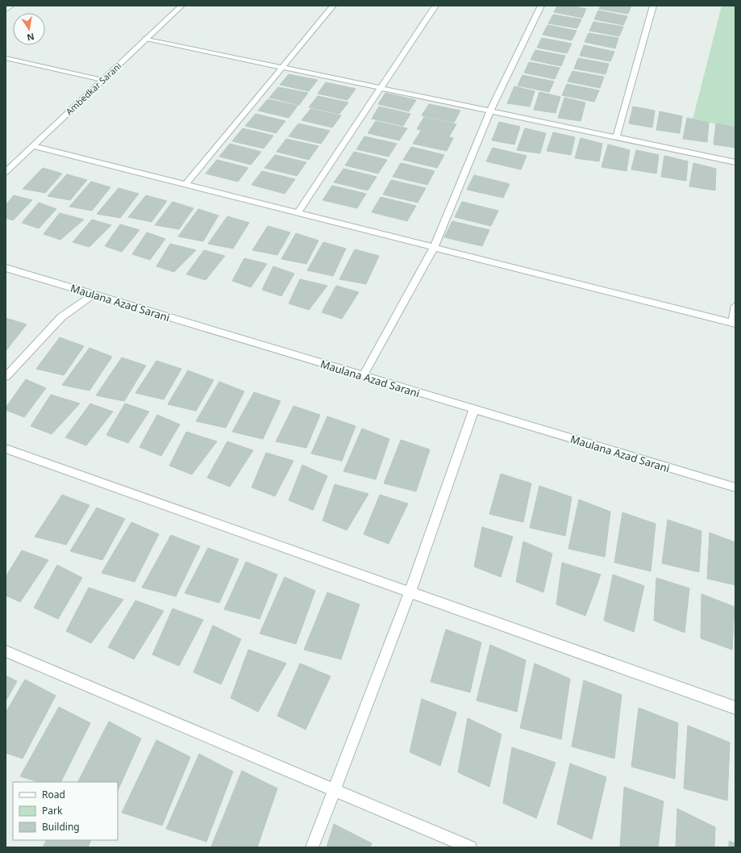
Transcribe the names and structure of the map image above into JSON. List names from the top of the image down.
{
  "streets": {
    "street": ["Ambedkar Sarani", "Maulana Azad Sarani"]
  },
  "legend": ["Road", "Park", "Building"],
  "north": "bottom"
}
